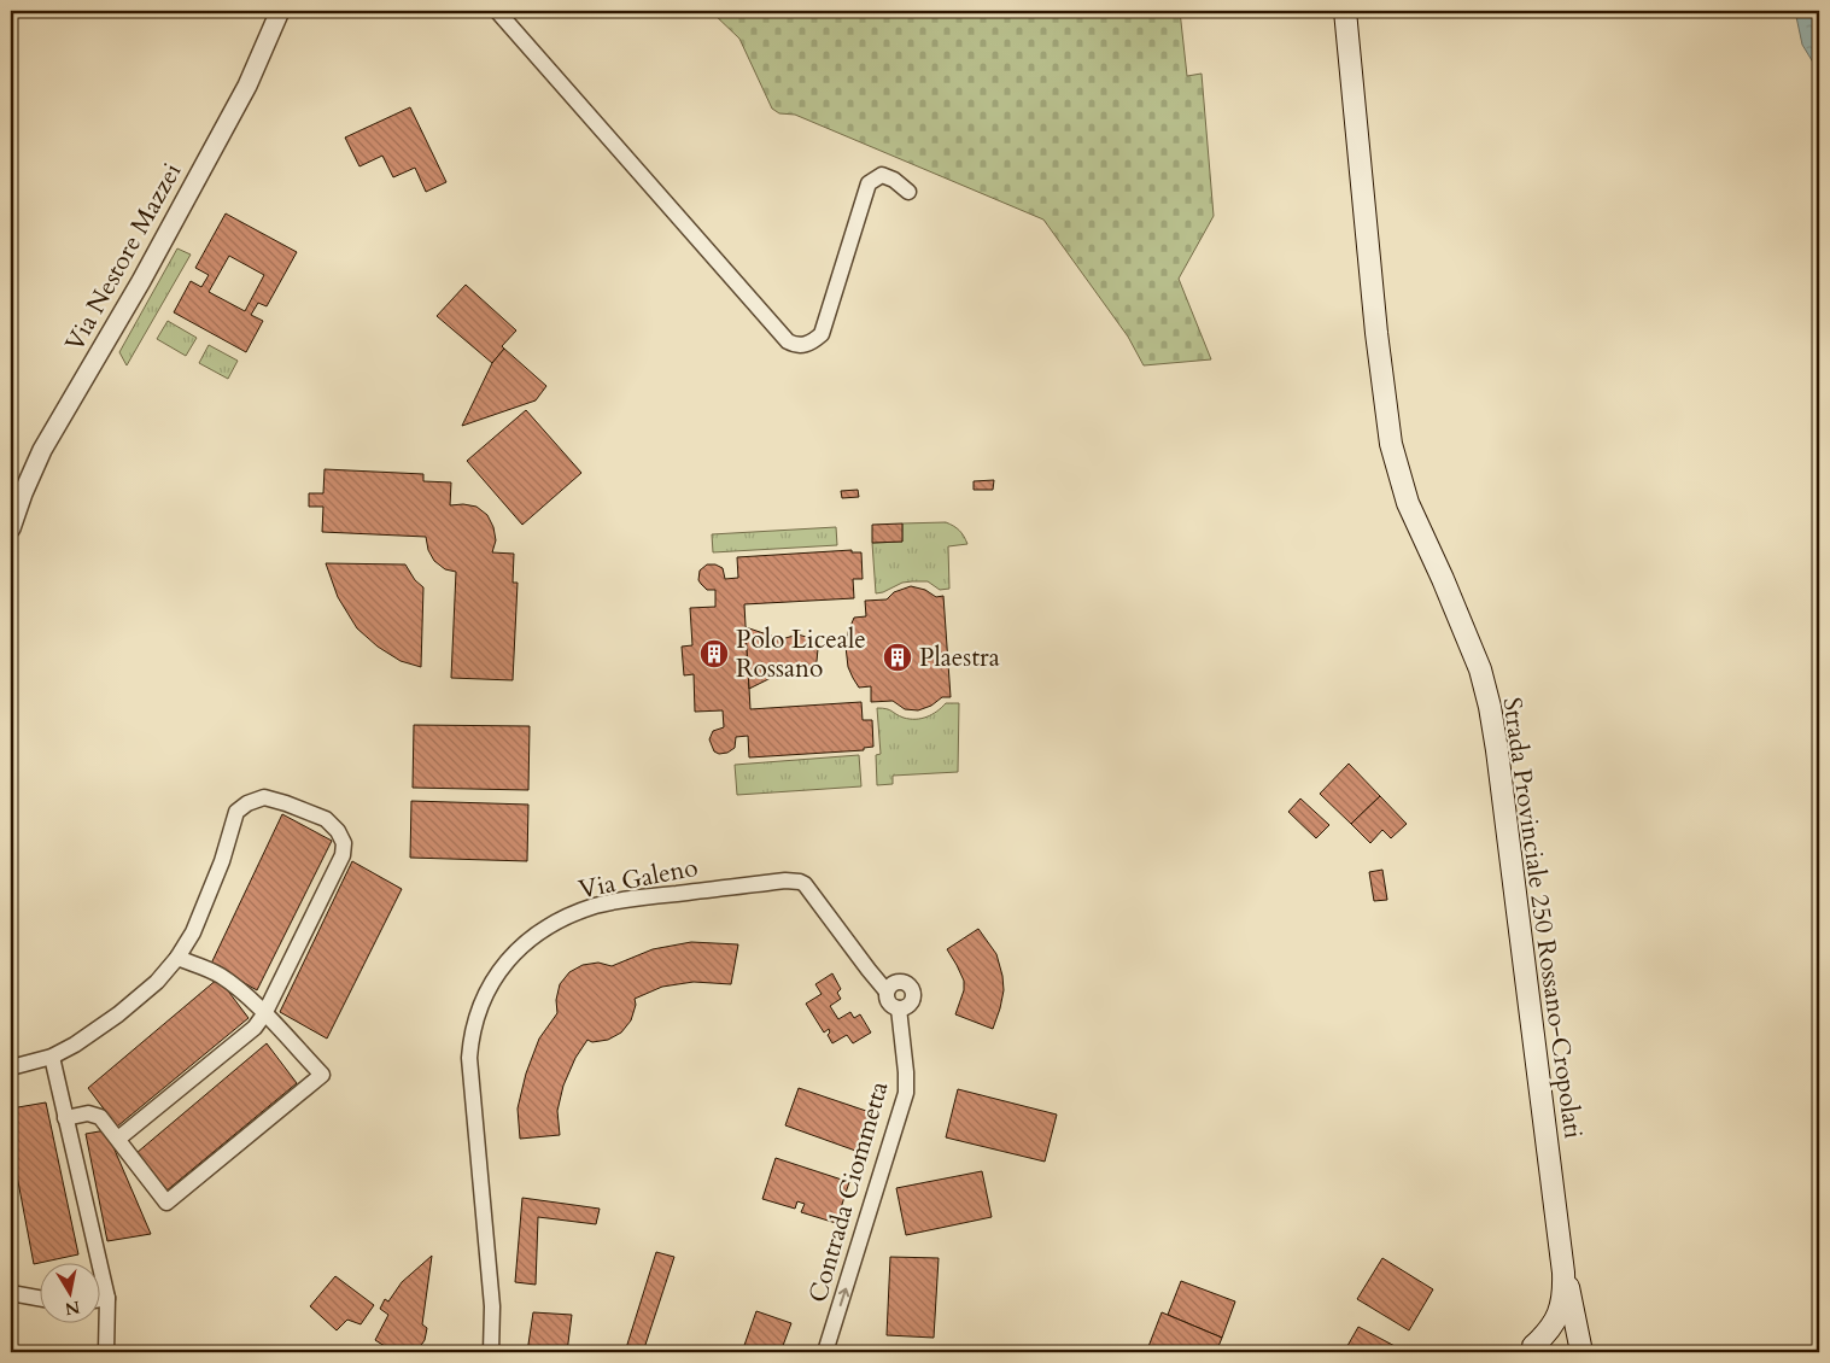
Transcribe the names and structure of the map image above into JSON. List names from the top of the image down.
{
  "streets": {
    "main road": ["Strada Provinciale 250 Rossano-Cropolati"],
    "street": ["Via Nestore Mazzei", "Via Galeno", "Contrada Ciommetta"]
  },
  "crossings": [
    ["Via Galeno", "Contrada Ciommetta"]
  ],
  "one_way": ["Contrada Ciommetta"],
  "places": {
    "building": ["Polo Liceale Rossano", "Plaestra"]
  },
  "north": "bottom"
}
